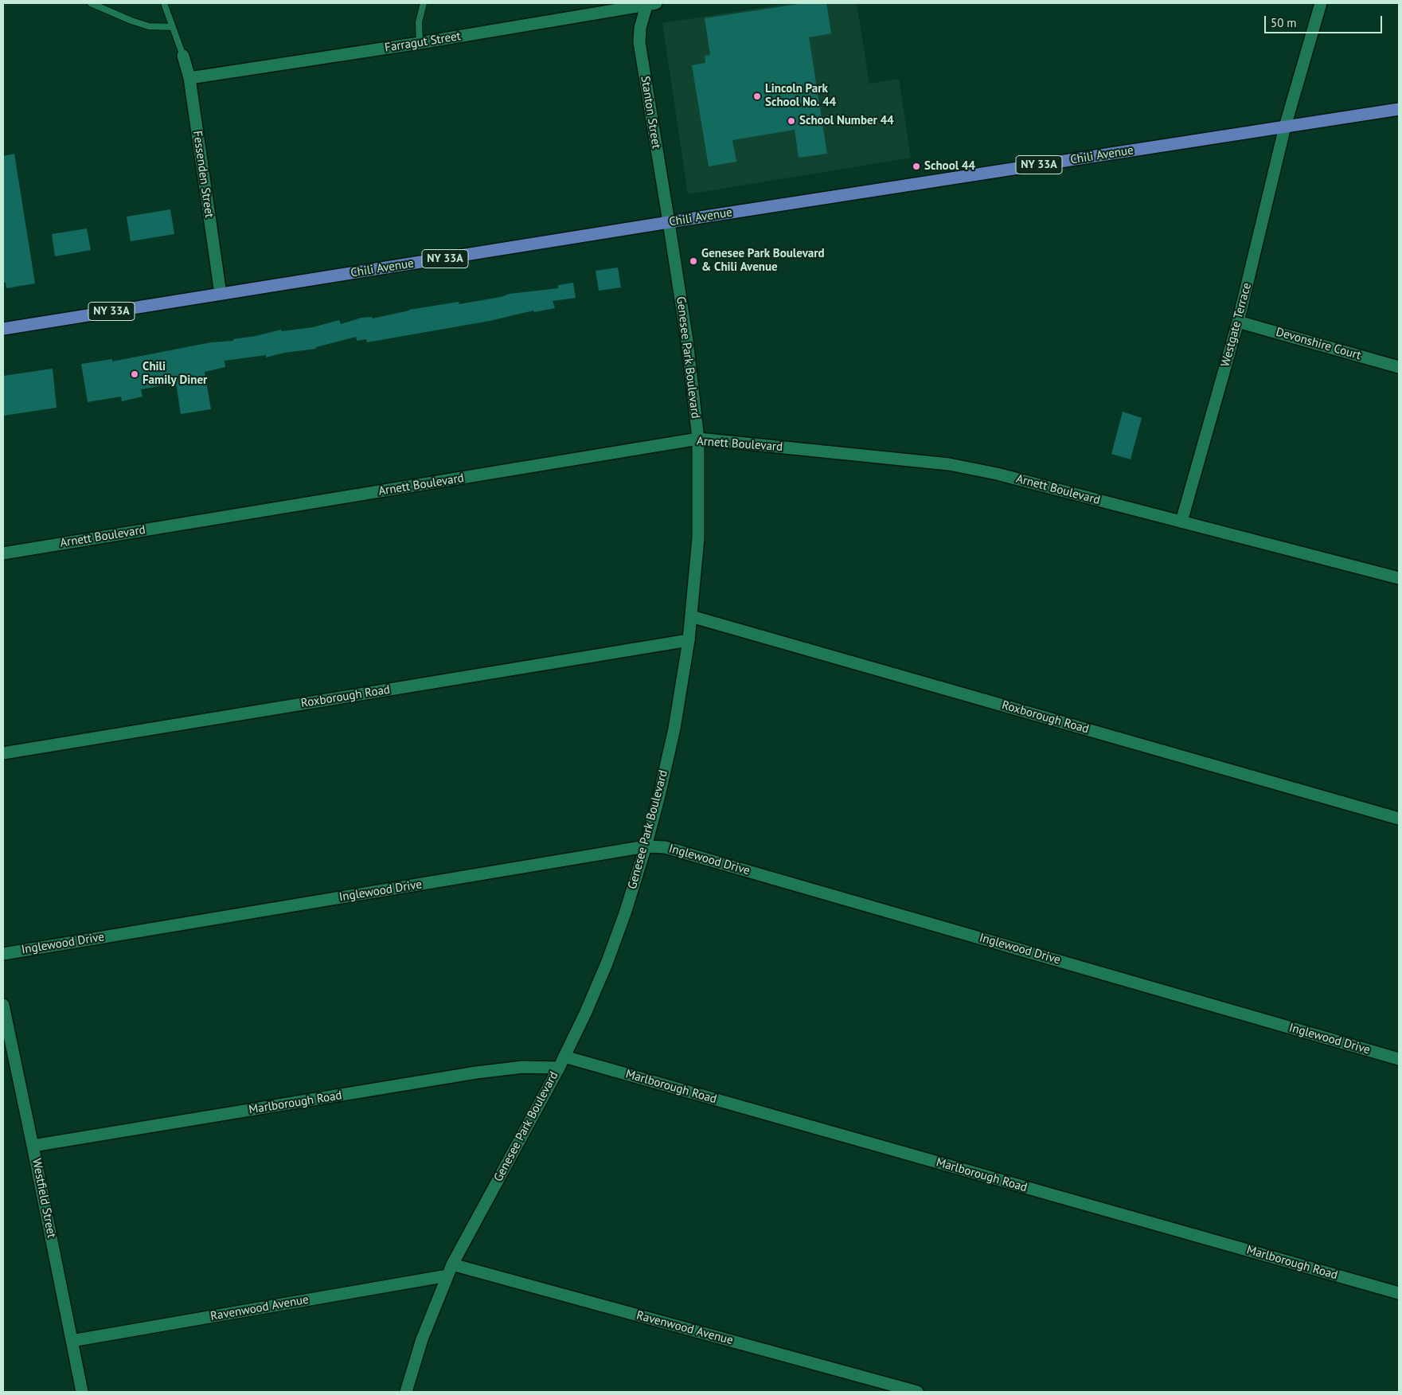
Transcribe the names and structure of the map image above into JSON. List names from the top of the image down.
{
  "streets": {
    "main road": ["Chili Avenue", "NY 33A"],
    "street": [
      "Farragut Street",
      "Stanton Street",
      "Fessenden Street",
      "Westgate Terrace",
      "Devonshire Court",
      "Genesee Park Boulevard",
      "Arnett Boulevard",
      "Roxborough Road",
      "Inglewood Drive",
      "Marlborough Road",
      "Westfield Street",
      "Ravenwood Avenue"
    ]
  },
  "crossings": [
    ["Farragut Street", "Stanton Street"],
    ["Farragut Street", "Fessenden Street"],
    ["Stanton Street", "Chili Avenue"],
    ["Stanton Street", "Genesee Park Boulevard"],
    ["Chili Avenue", "Fessenden Street"],
    ["Chili Avenue", "Westgate Terrace"],
    ["Chili Avenue", "Genesee Park Boulevard"],
    ["Westgate Terrace", "Devonshire Court"],
    ["Westgate Terrace", "Arnett Boulevard"],
    ["Genesee Park Boulevard", "Arnett Boulevard"],
    ["Genesee Park Boulevard", "Roxborough Road"],
    ["Genesee Park Boulevard", "Inglewood Drive"],
    ["Genesee Park Boulevard", "Marlborough Road"],
    ["Genesee Park Boulevard", "Ravenwood Avenue"],
    ["Marlborough Road", "Westfield Street"],
    ["Westfield Street", "Ravenwood Avenue"]
  ],
  "places": [
    "Lincoln Park School No. 44",
    "School Number 44",
    "School 44",
    "Genesee Park Boulevard & Chili Avenue",
    "Chili Family Diner"
  ],
  "scale_bar": "50 m"
}
